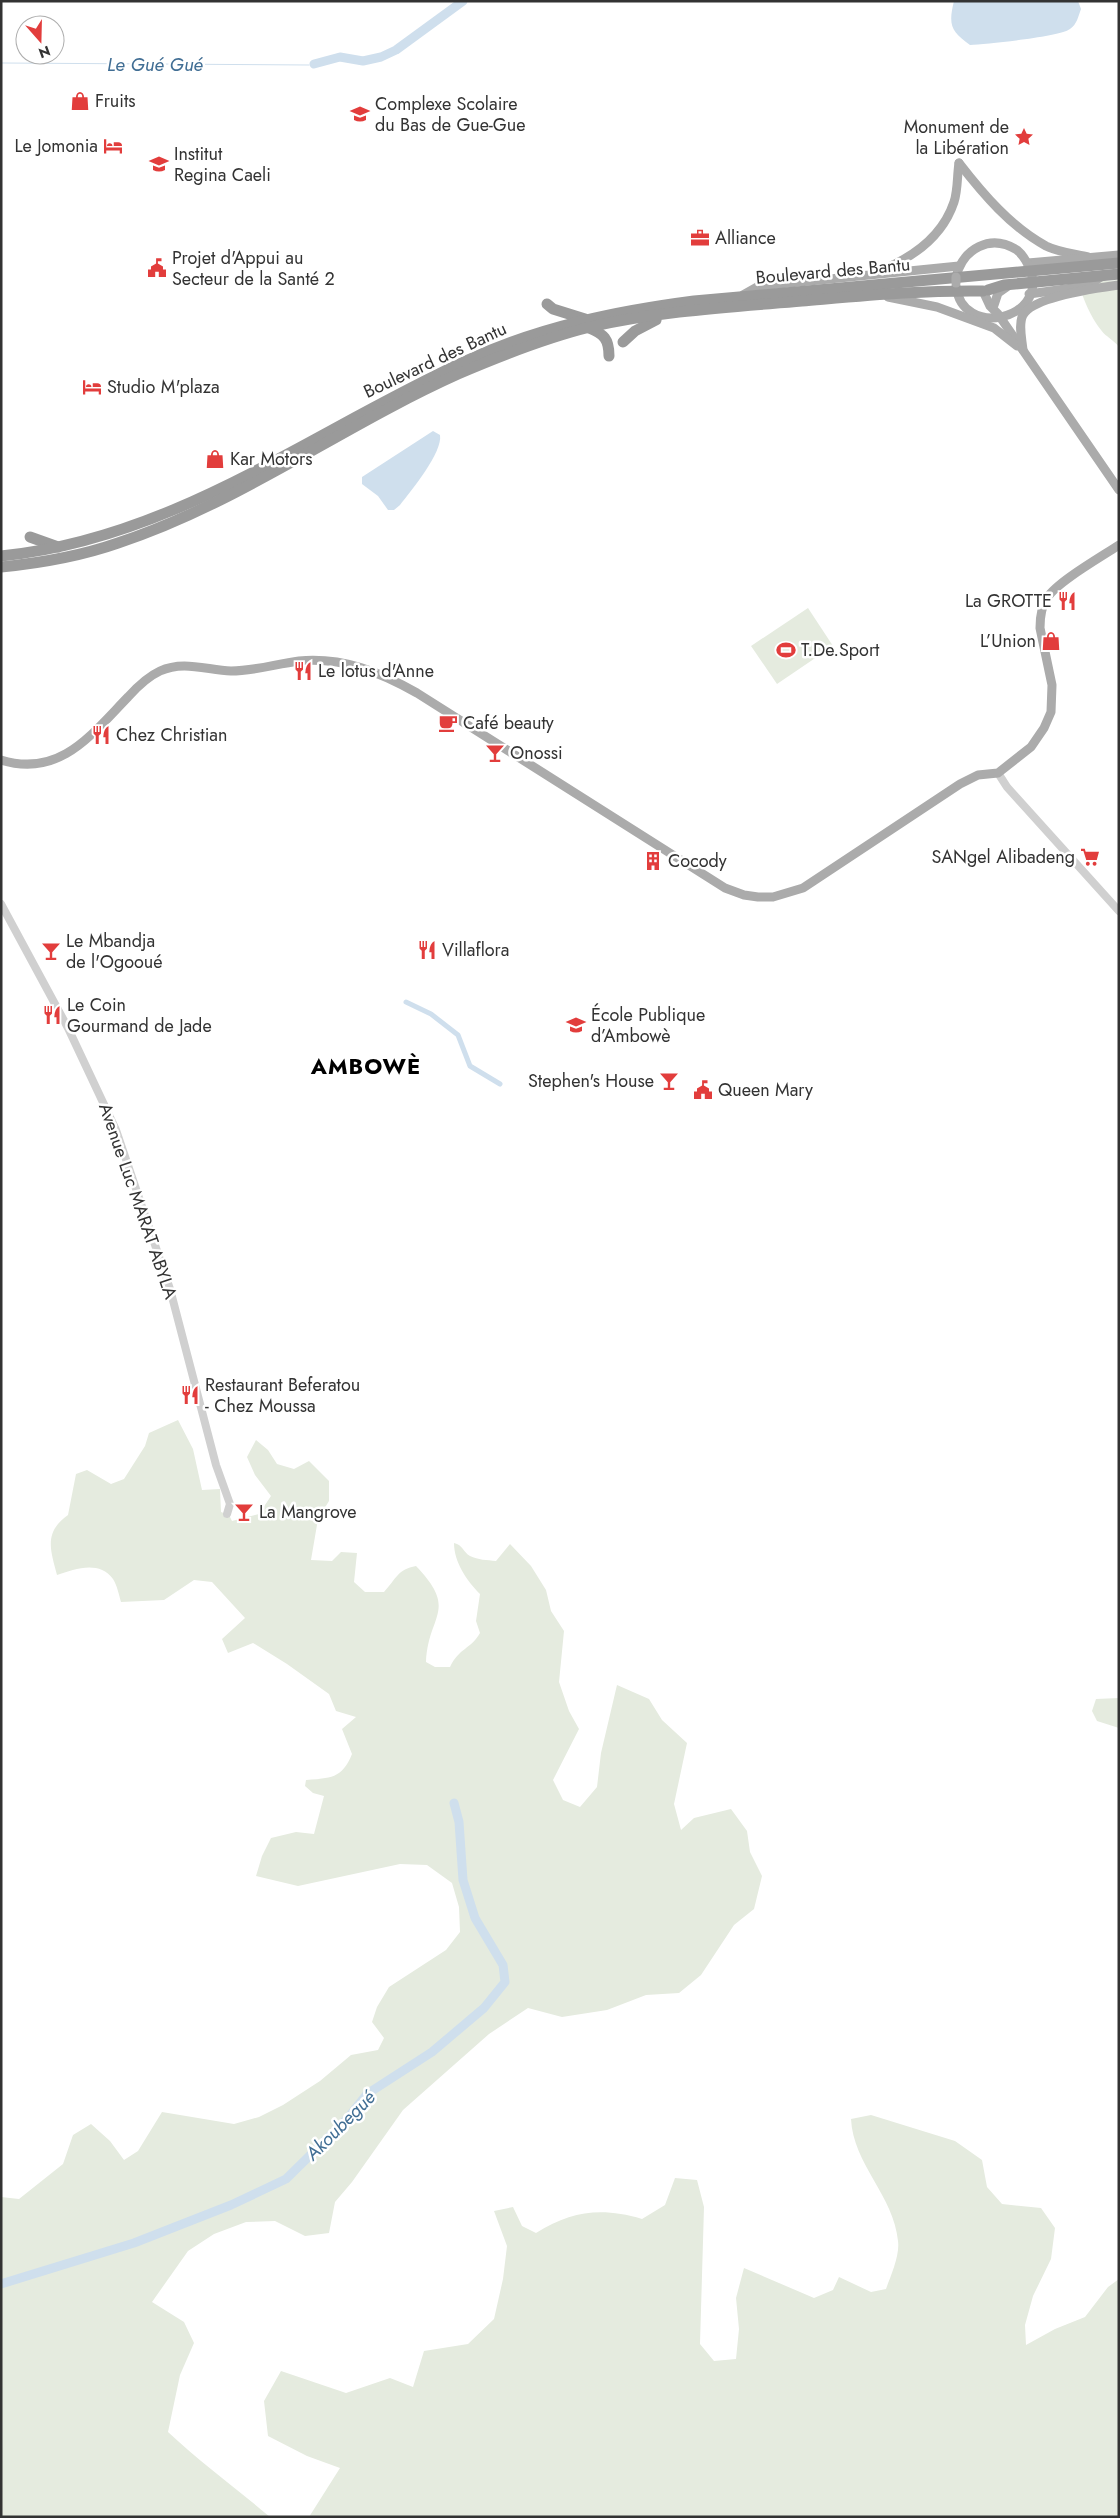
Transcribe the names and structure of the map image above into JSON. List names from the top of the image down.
{
  "streets": {
    "highway": ["Boulevard des Bantu"],
    "street": ["Avenue Luc MARAT ABYLA"]
  },
  "districts": ["AMBOWÈ"],
  "water": ["Le Gué Gué", "Akoubegué"],
  "places": {
    "shop": ["Fruits", "Kar Motors", "L’Union"],
    "school or university": ["Complexe Scolaire du Bas de Gue-Gue", "Institut Regina Caeli", "École Publique d’Ambowè"],
    "place": ["Monument de la Libération"],
    "hotel": ["Le Jomonia", "Studio M'plaza"],
    "office": ["Alliance"],
    "public building": ["Projet d'Appui au Secteur de la Santé 2", "Queen Mary"],
    "restaurant": [
      "La GROTTE",
      "Le lotus d'Anne",
      "Chez Christian",
      "Villaflora",
      "Le Coin Gourmand de Jade",
      "Restaurant Beferatou - Chez Moussa"
    ],
    "sports": ["T.De.Sport"],
    "cafe": ["Café beauty"],
    "bar": [
      "Onossi",
      "Le Mbandja de l'Ogooué",
      "Stephen's House",
      "La Mangrove"
    ],
    "supermarket": ["SANgel Alibadeng"],
    "building": ["Cocody"]
  },
  "north": "bottom"
}
